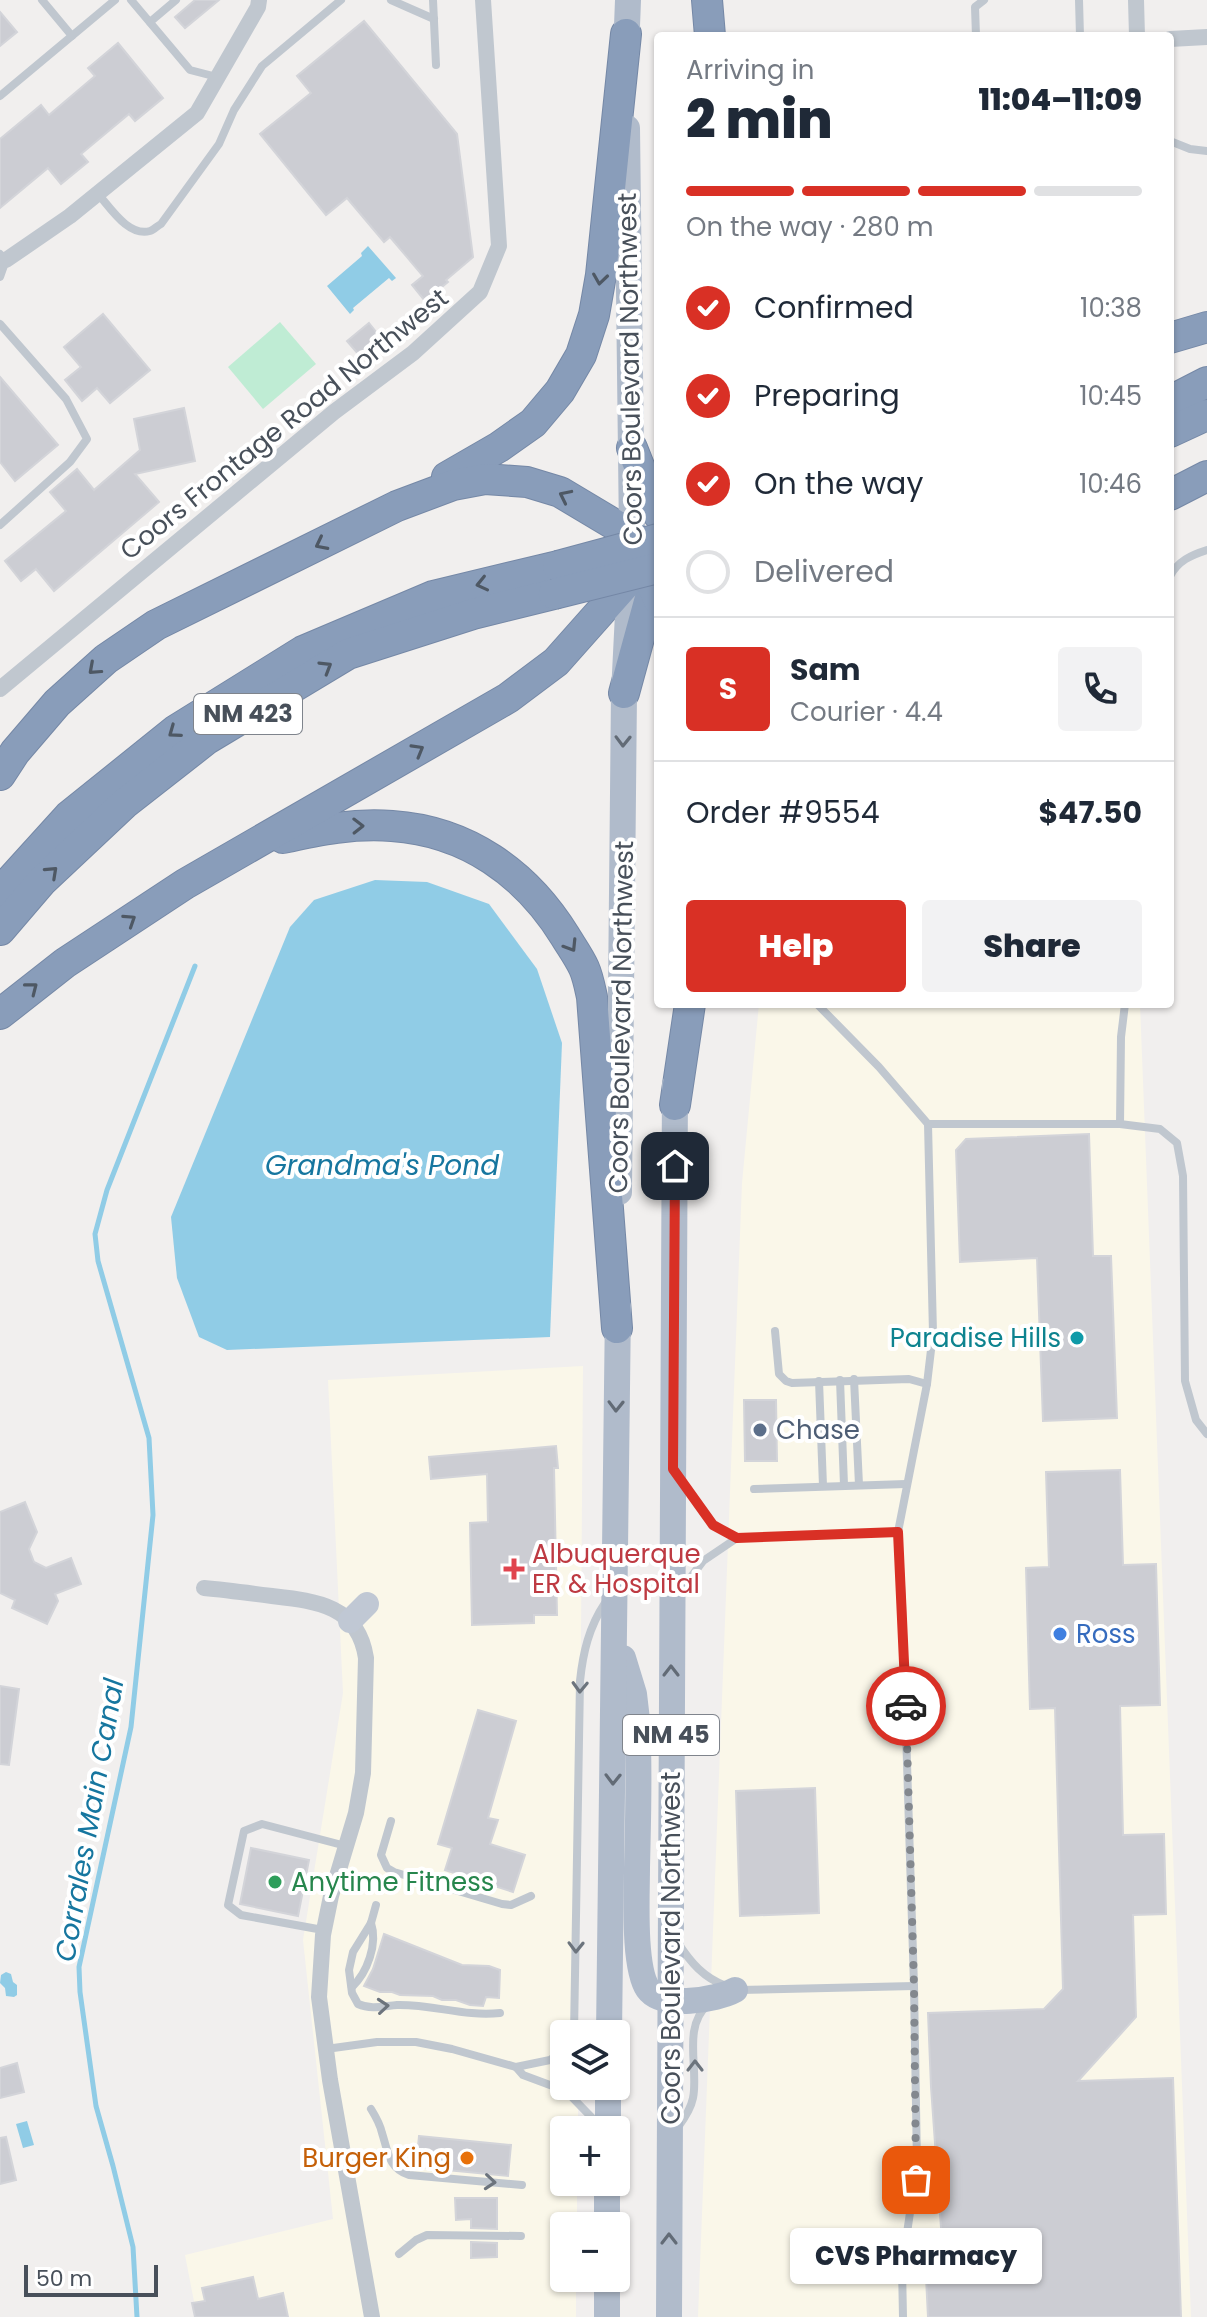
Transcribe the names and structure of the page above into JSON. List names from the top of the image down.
{
  "streets": {
    "highway": ["NM 423"],
    "main road": ["Coors Boulevard Northwest", "NM 45"],
    "street": ["Coors Frontage Road Northwest"]
  },
  "crossings": [
    ["Coors Boulevard Northwest", "NM 423"]
  ],
  "water": ["Grandma's Pond", "Corrales Main Canal"],
  "places": {
    "other": [
      "Paradise Hills",
      "Chase",
      "Ross",
      "Anytime Fitness",
      "Burger King",
      "CVS Pharmacy"
    ],
    "health": ["Albuquerque ER & Hospital"]
  },
  "scale_bar": "50 m",
  "page": {
    "heading": ["2 min", "Arriving in", "11:04–11:09"],
    "panel": [
      "Sam",
      "Courier · 4.4",
      "Order #9554",
      "$47.50"
    ],
    "bar": "On the way · 280 m",
    "list": [
      ["Confirmed", "10:38"],
      ["Preparing", "10:45"],
      ["On the way", "10:46"],
      "Delivered"
    ],
    "round": "S",
    "buttons": ["Help", "Share"],
    "map_buttons": ["+", "−"],
    "bubble": "CVS Pharmacy",
    "scale": "50 m"
  }
}
